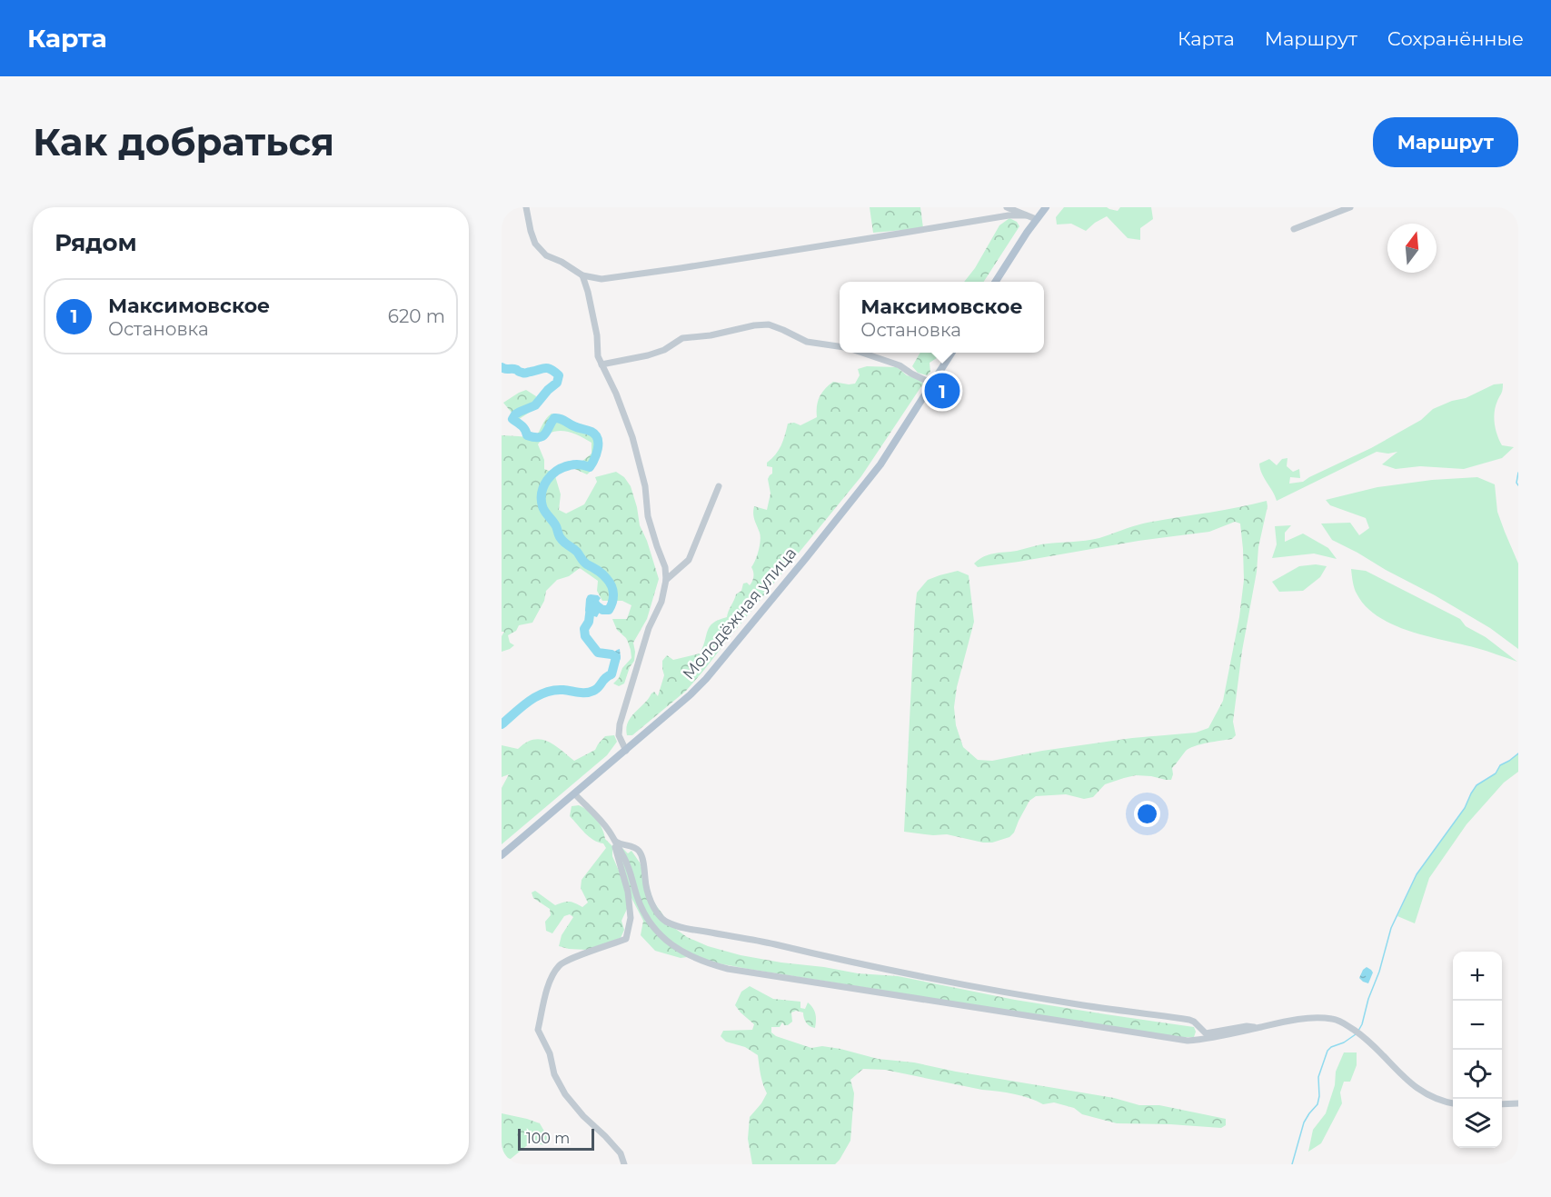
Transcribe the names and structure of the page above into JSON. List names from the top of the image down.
{
  "streets": {
    "main road": ["Молодёжная улица"]
  },
  "scale_bar": "100 m",
  "north": "top",
  "page": {
    "header": "Карта",
    "nav": ["Карта", "Маршрут", "Сохранённые"],
    "buttons": "Маршрут",
    "title": "Как добраться",
    "heading": "Рядом",
    "list": [
      {
        "mark": "1",
        "name": "Максимовское",
        "note": "Остановка",
        "value": "620 m"
      }
    ],
    "popup": ["Максимовское", "Остановка"],
    "pins": "1",
    "map_buttons": ["+", "−"],
    "scale": "100 m"
  }
}
